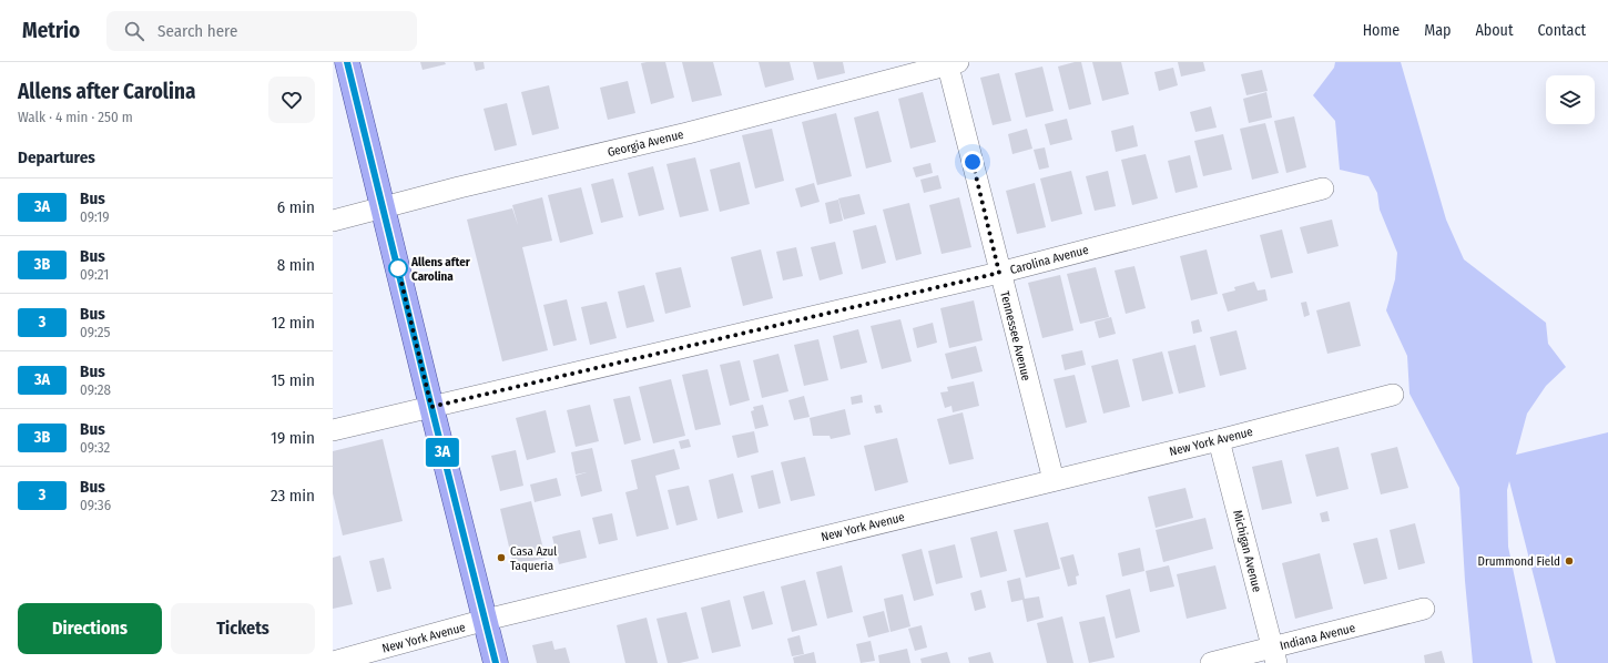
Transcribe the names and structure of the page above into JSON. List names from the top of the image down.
{
  "streets": {
    "street": [
      "Georgia Avenue",
      "Carolina Avenue",
      "Tennessee Avenue",
      "New York Avenue",
      "Michigan Avenue",
      "Indiana Avenue"
    ]
  },
  "crossings": [
    ["Georgia Avenue", "Tennessee Avenue"],
    ["Carolina Avenue", "Tennessee Avenue"],
    ["Tennessee Avenue", "New York Avenue"],
    ["New York Avenue", "Michigan Avenue"],
    ["Michigan Avenue", "Indiana Avenue"]
  ],
  "places": ["Allens after Carolina", "Casa Azul Taqueria", "Drummond Field"],
  "lines": ["bus line 3A"],
  "page": {
    "header": "Metrio",
    "search": "Search here",
    "nav": [
      "Home",
      "Map",
      "About",
      "Contact"
    ],
    "heading": [
      ["Allens after Carolina", "Walk · 4 min · 250 m"],
      "Departures"
    ],
    "on_map": "3A",
    "list": [
      {
        "mark": "3A",
        "name": "Bus",
        "note": "09:19",
        "value": "6 min"
      },
      {
        "mark": "3B",
        "name": "Bus",
        "note": "09:21",
        "value": "8 min"
      },
      {
        "mark": "3",
        "name": "Bus",
        "note": "09:25",
        "value": "12 min"
      },
      {
        "mark": "3A",
        "name": "Bus",
        "note": "09:28",
        "value": "15 min"
      },
      {
        "mark": "3B",
        "name": "Bus",
        "note": "09:32",
        "value": "19 min"
      },
      {
        "mark": "3",
        "name": "Bus",
        "note": "09:36",
        "value": "23 min"
      }
    ],
    "buttons": ["Directions", "Tickets"]
  }
}
